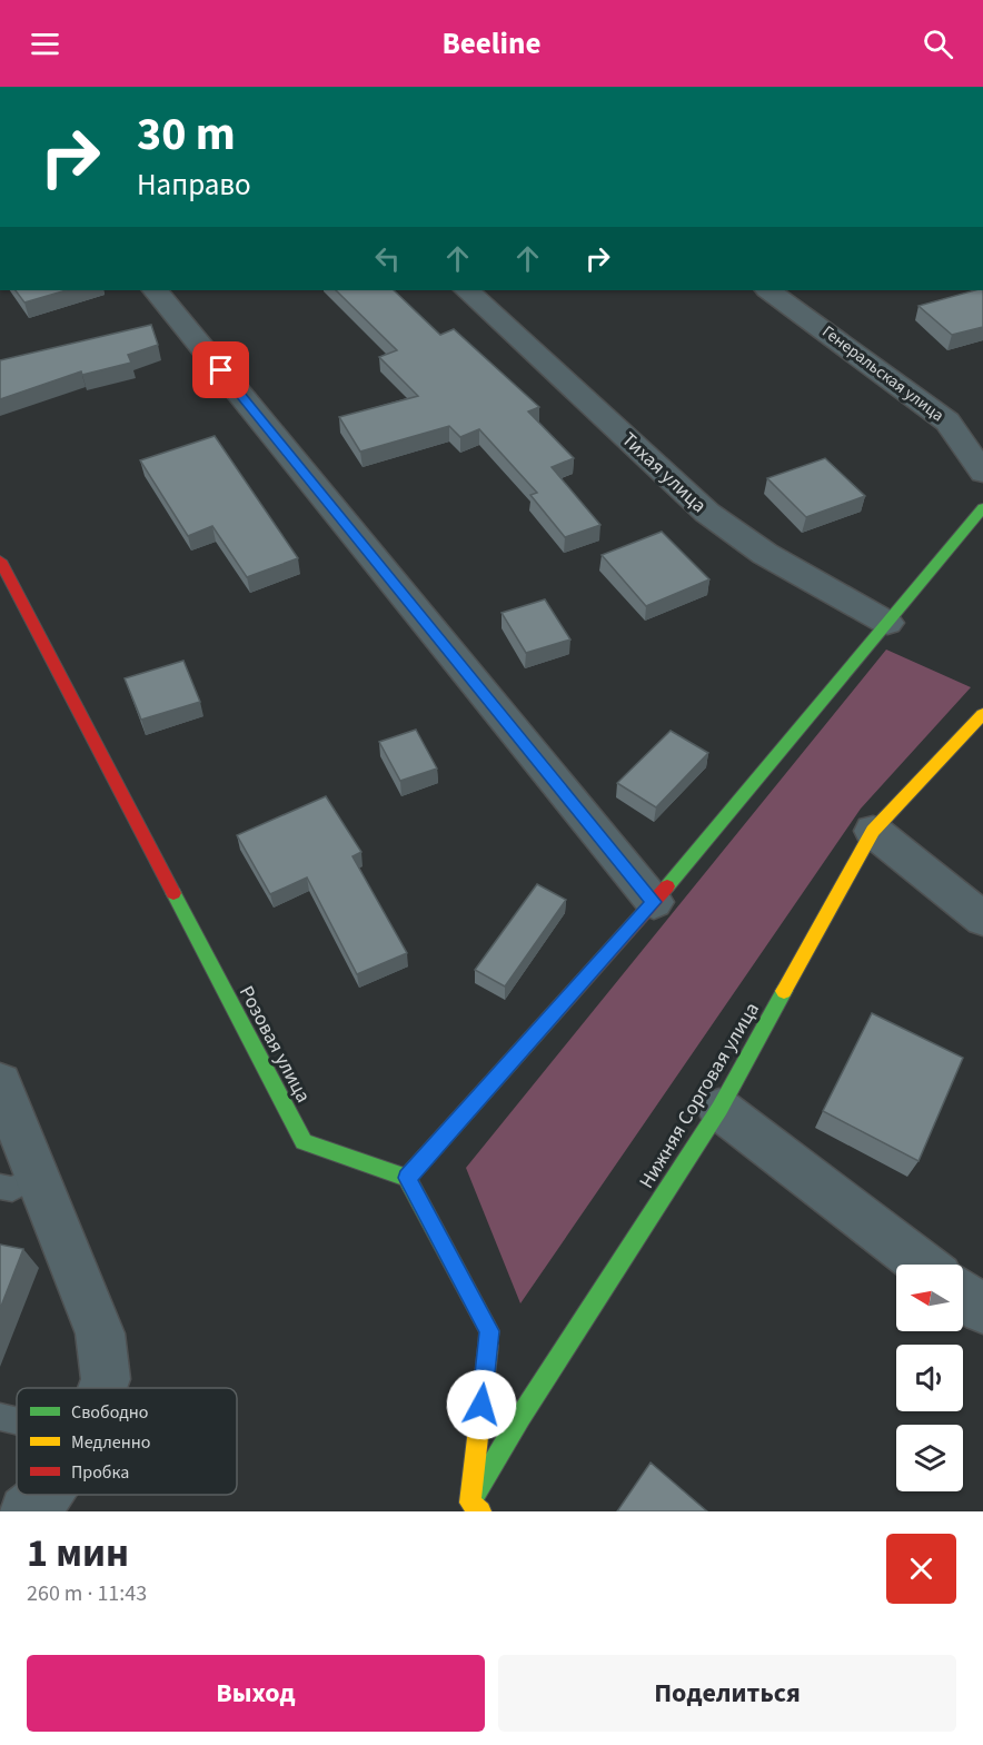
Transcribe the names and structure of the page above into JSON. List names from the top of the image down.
{
  "streets": {
    "street": [
      "Генеральская улица",
      "Тихая улица",
      "Розовая улица",
      "Нижняя Сорговая улица"
    ]
  },
  "legend": ["Свободно", "Медленно", "Пробка"],
  "north": "left",
  "page": {
    "header": "Beeline",
    "turn": ["30 m", "Направо"],
    "heading": ["1 мин", "260 m · 11:43"],
    "buttons": ["Выход", "Поделиться"]
  }
}
